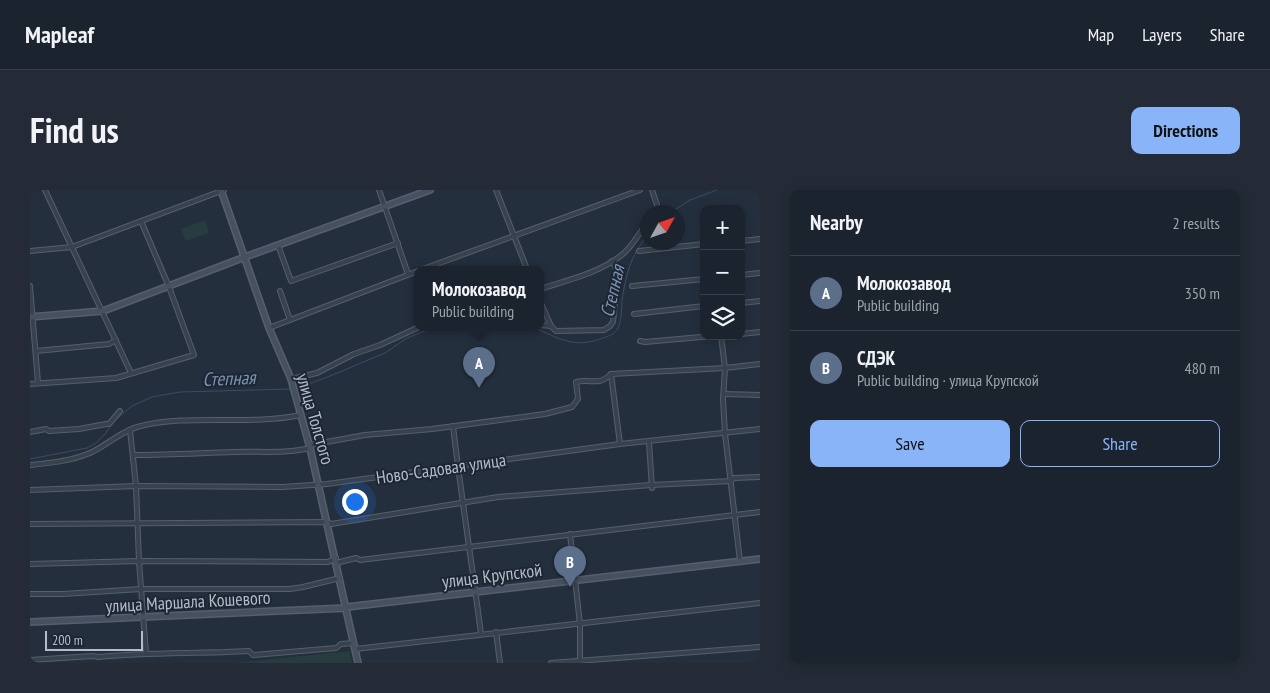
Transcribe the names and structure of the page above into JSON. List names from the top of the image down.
{
  "streets": {
    "main road": ["улица Толстого", "улица Крупской", "улица Маршала Кошевого"],
    "street": ["Ново-Садовая улица"]
  },
  "crossings": [
    ["улица Толстого", "Ново-Садовая улица"],
    ["улица Толстого", "улица Крупской"],
    ["улица Толстого", "улица Маршала Кошевого"],
    ["улица Крупской", "улица Маршала Кошевого"]
  ],
  "water": ["Степная"],
  "scale_bar": "200 m",
  "north": "top right",
  "page": {
    "header": "Mapleaf",
    "nav": ["Map", "Layers", "Share"],
    "title": "Find us",
    "buttons": [
      "Directions",
      ["Save", "Share"]
    ],
    "heading": ["Nearby", "2 results"],
    "map_buttons": ["+", "−"],
    "list": [
      {
        "mark": "A",
        "name": "Молокозавод",
        "note": "Public building",
        "value": "350 m"
      },
      {
        "mark": "B",
        "name": "СДЭК",
        "note": "Public building · улица Крупской",
        "value": "480 m"
      }
    ],
    "popup": ["Молокозавод", "Public building"],
    "pins": ["A", "B"],
    "scale": "200 m"
  }
}
